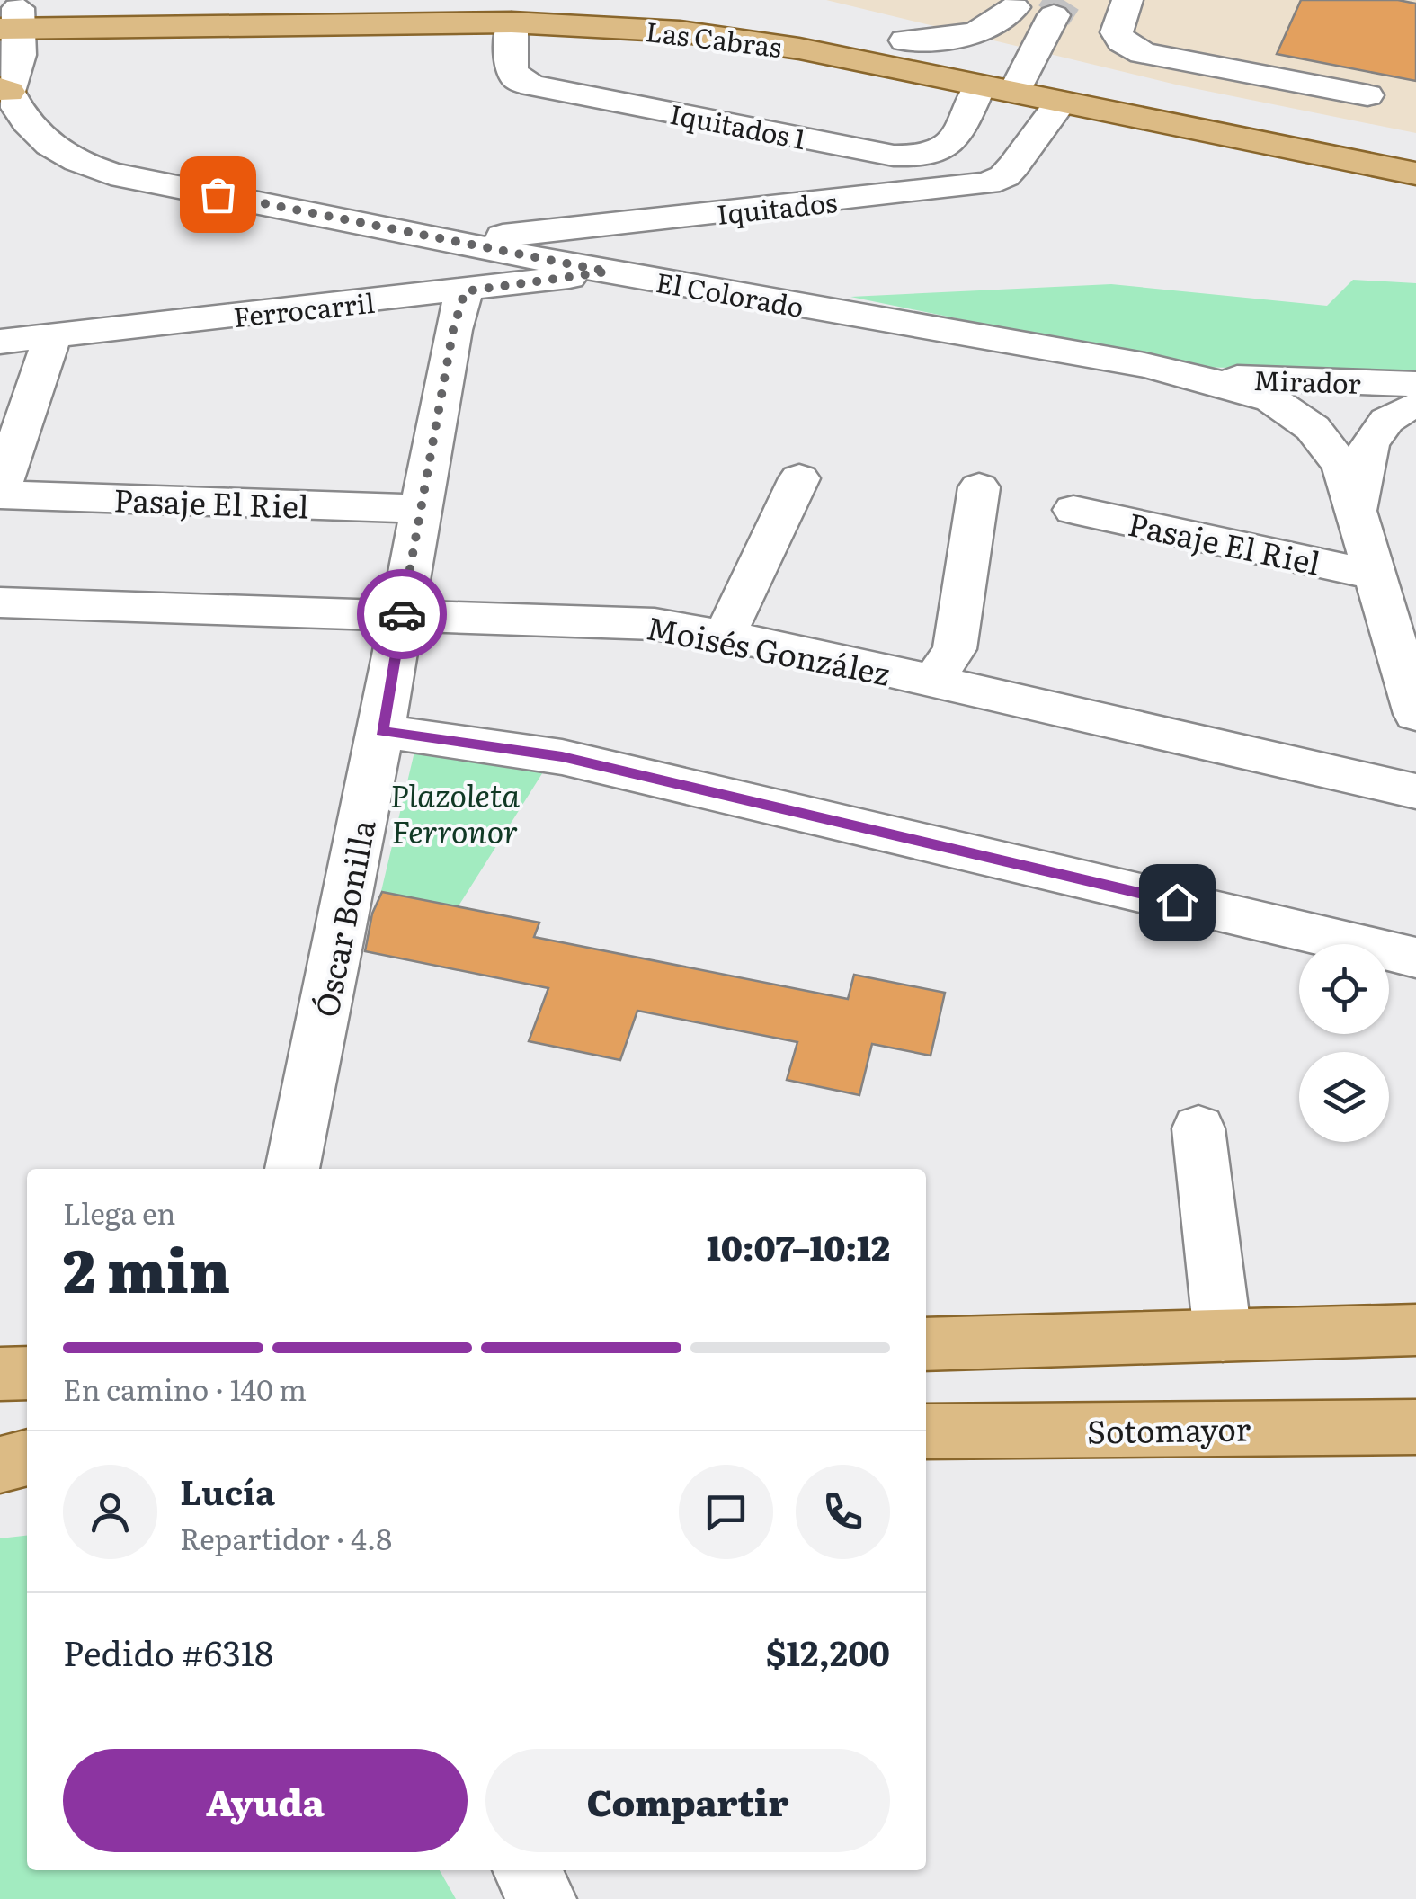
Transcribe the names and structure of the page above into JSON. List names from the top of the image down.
{
  "streets": {
    "main road": ["Las Cabras", "Sotomayor"],
    "street": [
      "Iquitados 1",
      "Iquitados",
      "El Colorado",
      "Ferrocarril",
      "Mirador",
      "Pasaje El Riel",
      "Moisés González",
      "Óscar Bonilla"
    ]
  },
  "crossings": [
    ["Las Cabras", "Iquitados 1"],
    ["Las Cabras", "Iquitados"],
    ["Las Cabras", "El Colorado"],
    ["Iquitados", "El Colorado"],
    ["El Colorado", "Ferrocarril"],
    ["El Colorado", "Mirador"],
    ["Ferrocarril", "Óscar Bonilla"],
    ["Pasaje El Riel", "Óscar Bonilla"],
    ["Moisés González", "Óscar Bonilla"]
  ],
  "parks": ["Plazoleta Ferronor"],
  "page": {
    "heading": ["2 min", "Llega en", "10:07–10:12"],
    "panel": [
      "Lucía",
      "Repartidor · 4.8",
      "Pedido #6318",
      "$12,200"
    ],
    "bar": "En camino · 140 m",
    "buttons": ["Ayuda", "Compartir"]
  }
}
